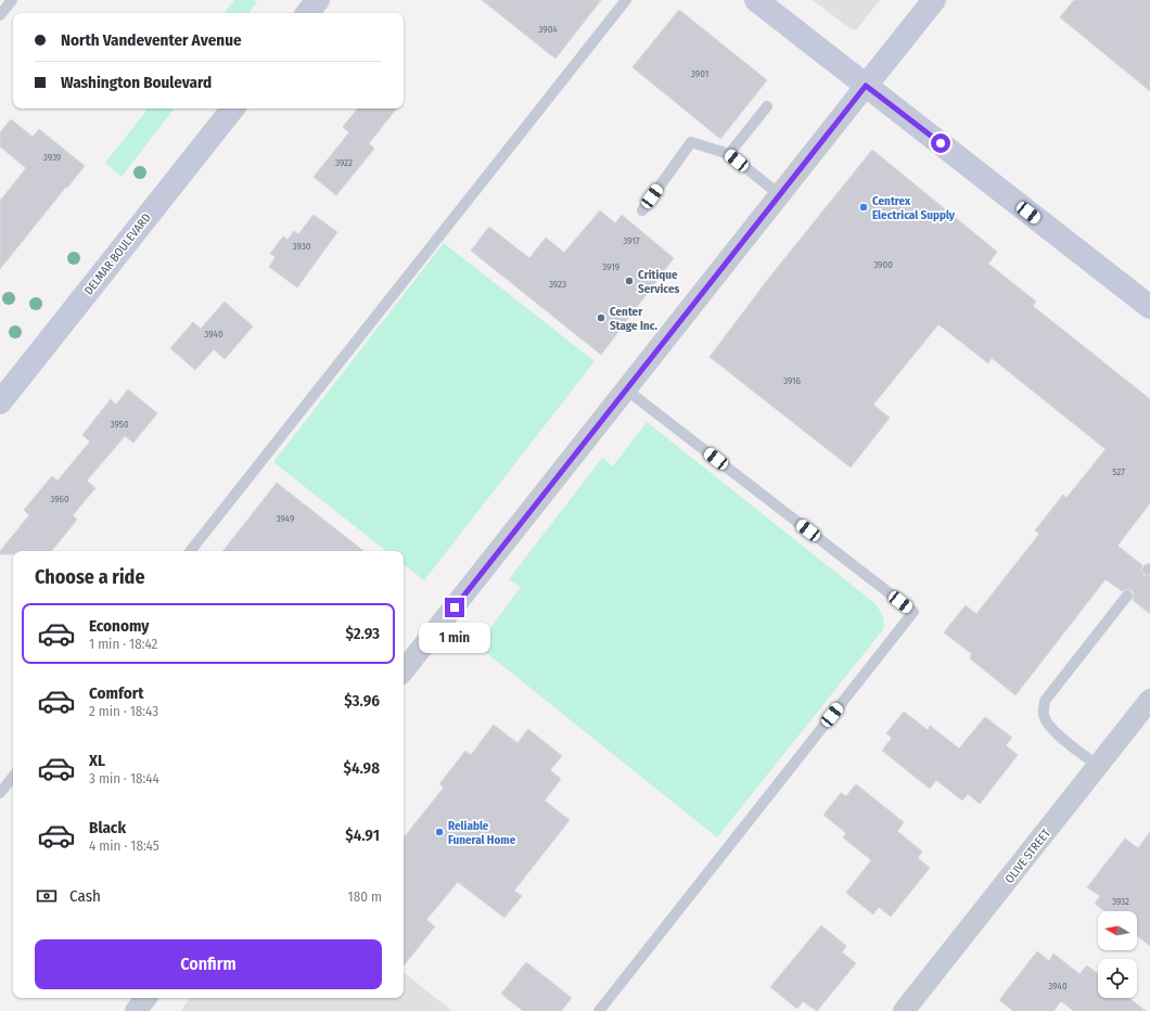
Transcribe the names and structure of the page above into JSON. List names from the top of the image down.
{
  "streets": {
    "main road": ["DELMAR BOULEVARD"],
    "street": ["OLIVE STREET"]
  },
  "places": [
    "Centrex Electrical Supply",
    "Critique Services",
    "Center Stage Inc.",
    "Reliable Funeral Home"
  ],
  "house_numbers": [
    "3904",
    "3901",
    "3939",
    "3922",
    "3917",
    "3930",
    "3900",
    "3919",
    "3923",
    "3940",
    "3916",
    "3950",
    "527",
    "3960",
    "3949",
    "3932",
    "3940"
  ],
  "north": "left",
  "page": {
    "banner": ["North Vandeventer Avenue", "Washington Boulevard"],
    "heading": "Choose a ride",
    "list": [
      {
        "name": "Economy",
        "note": "1 min · 18:42",
        "value": "$2.93"
      },
      {
        "name": "Comfort",
        "note": "2 min · 18:43",
        "value": "$3.96"
      },
      {
        "name": "XL",
        "note": "3 min · 18:44",
        "value": "$4.98"
      },
      {
        "name": "Black",
        "note": "4 min · 18:45",
        "value": "$4.91"
      }
    ],
    "bubble": "1 min",
    "pay": ["Cash", "180 m"],
    "buttons": "Confirm"
  }
}
